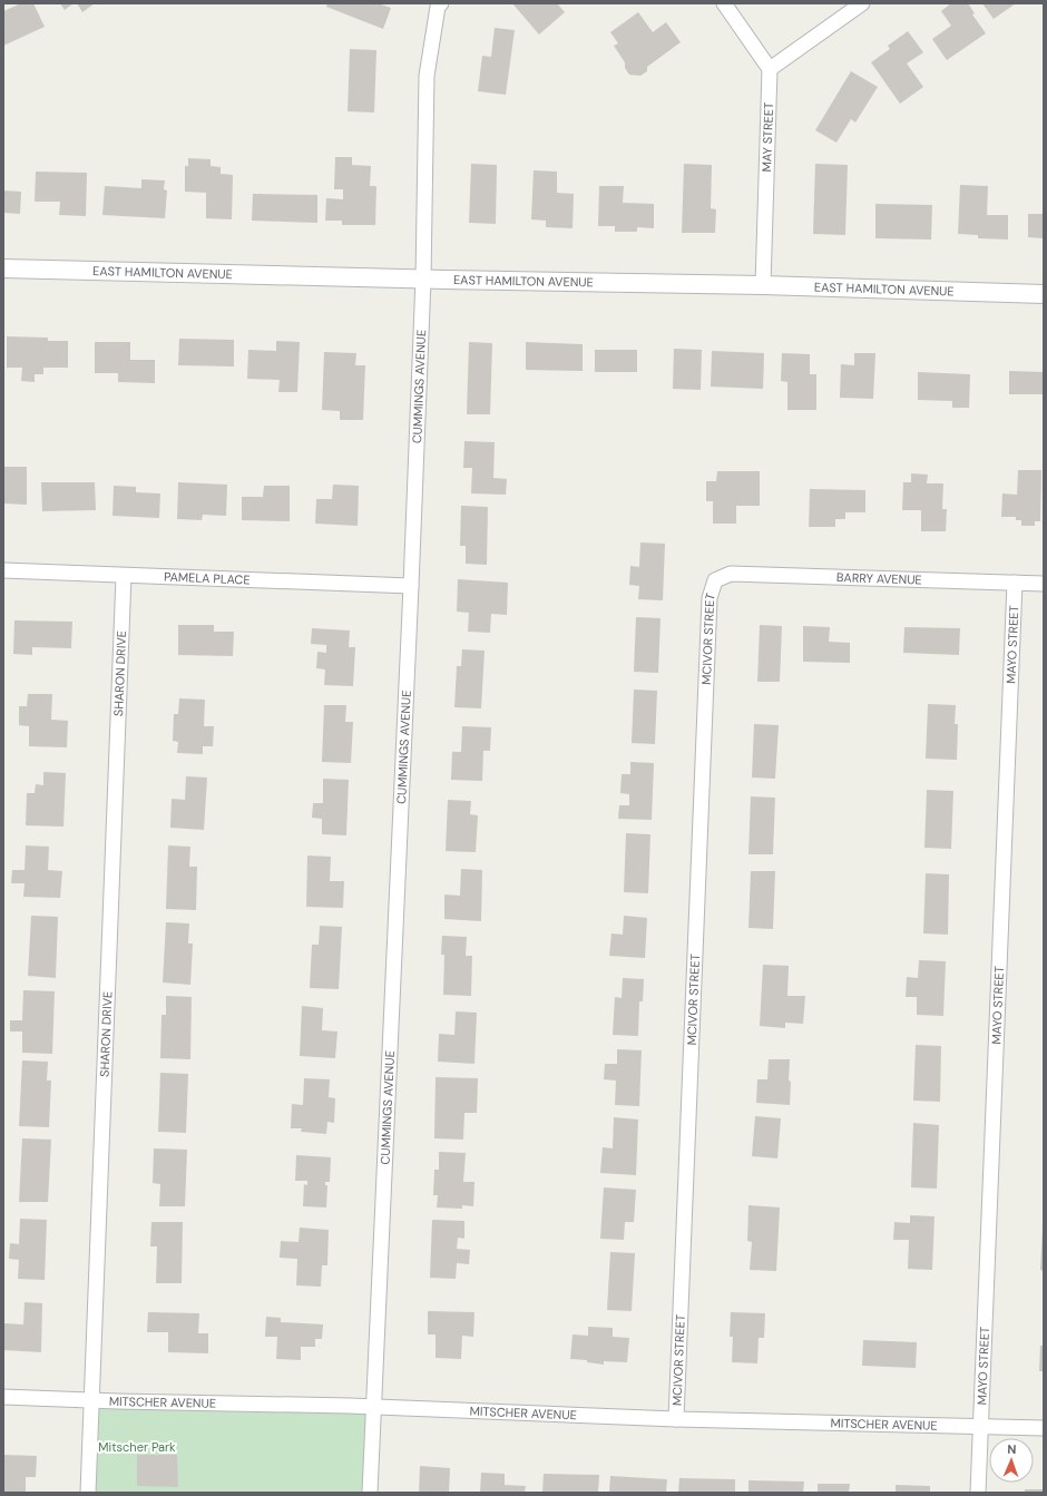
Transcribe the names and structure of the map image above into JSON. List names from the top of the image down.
{
  "streets": {
    "street": [
      "MAY STREET",
      "EAST HAMILTON AVENUE",
      "CUMMINGS AVENUE",
      "PAMELA PLACE",
      "BARRY AVENUE",
      "MCIVOR STREET",
      "MAYO STREET",
      "SHARON DRIVE",
      "MITSCHER AVENUE"
    ]
  },
  "crossings": [
    ["MAY STREET", "EAST HAMILTON AVENUE"],
    ["EAST HAMILTON AVENUE", "CUMMINGS AVENUE"],
    ["CUMMINGS AVENUE", "PAMELA PLACE"],
    ["CUMMINGS AVENUE", "MITSCHER AVENUE"],
    ["PAMELA PLACE", "SHARON DRIVE"],
    ["BARRY AVENUE", "MCIVOR STREET"],
    ["BARRY AVENUE", "MAYO STREET"],
    ["MCIVOR STREET", "MITSCHER AVENUE"],
    ["MAYO STREET", "MITSCHER AVENUE"],
    ["SHARON DRIVE", "MITSCHER AVENUE"]
  ],
  "parks": ["Mitscher Park"],
  "north": "top"
}
